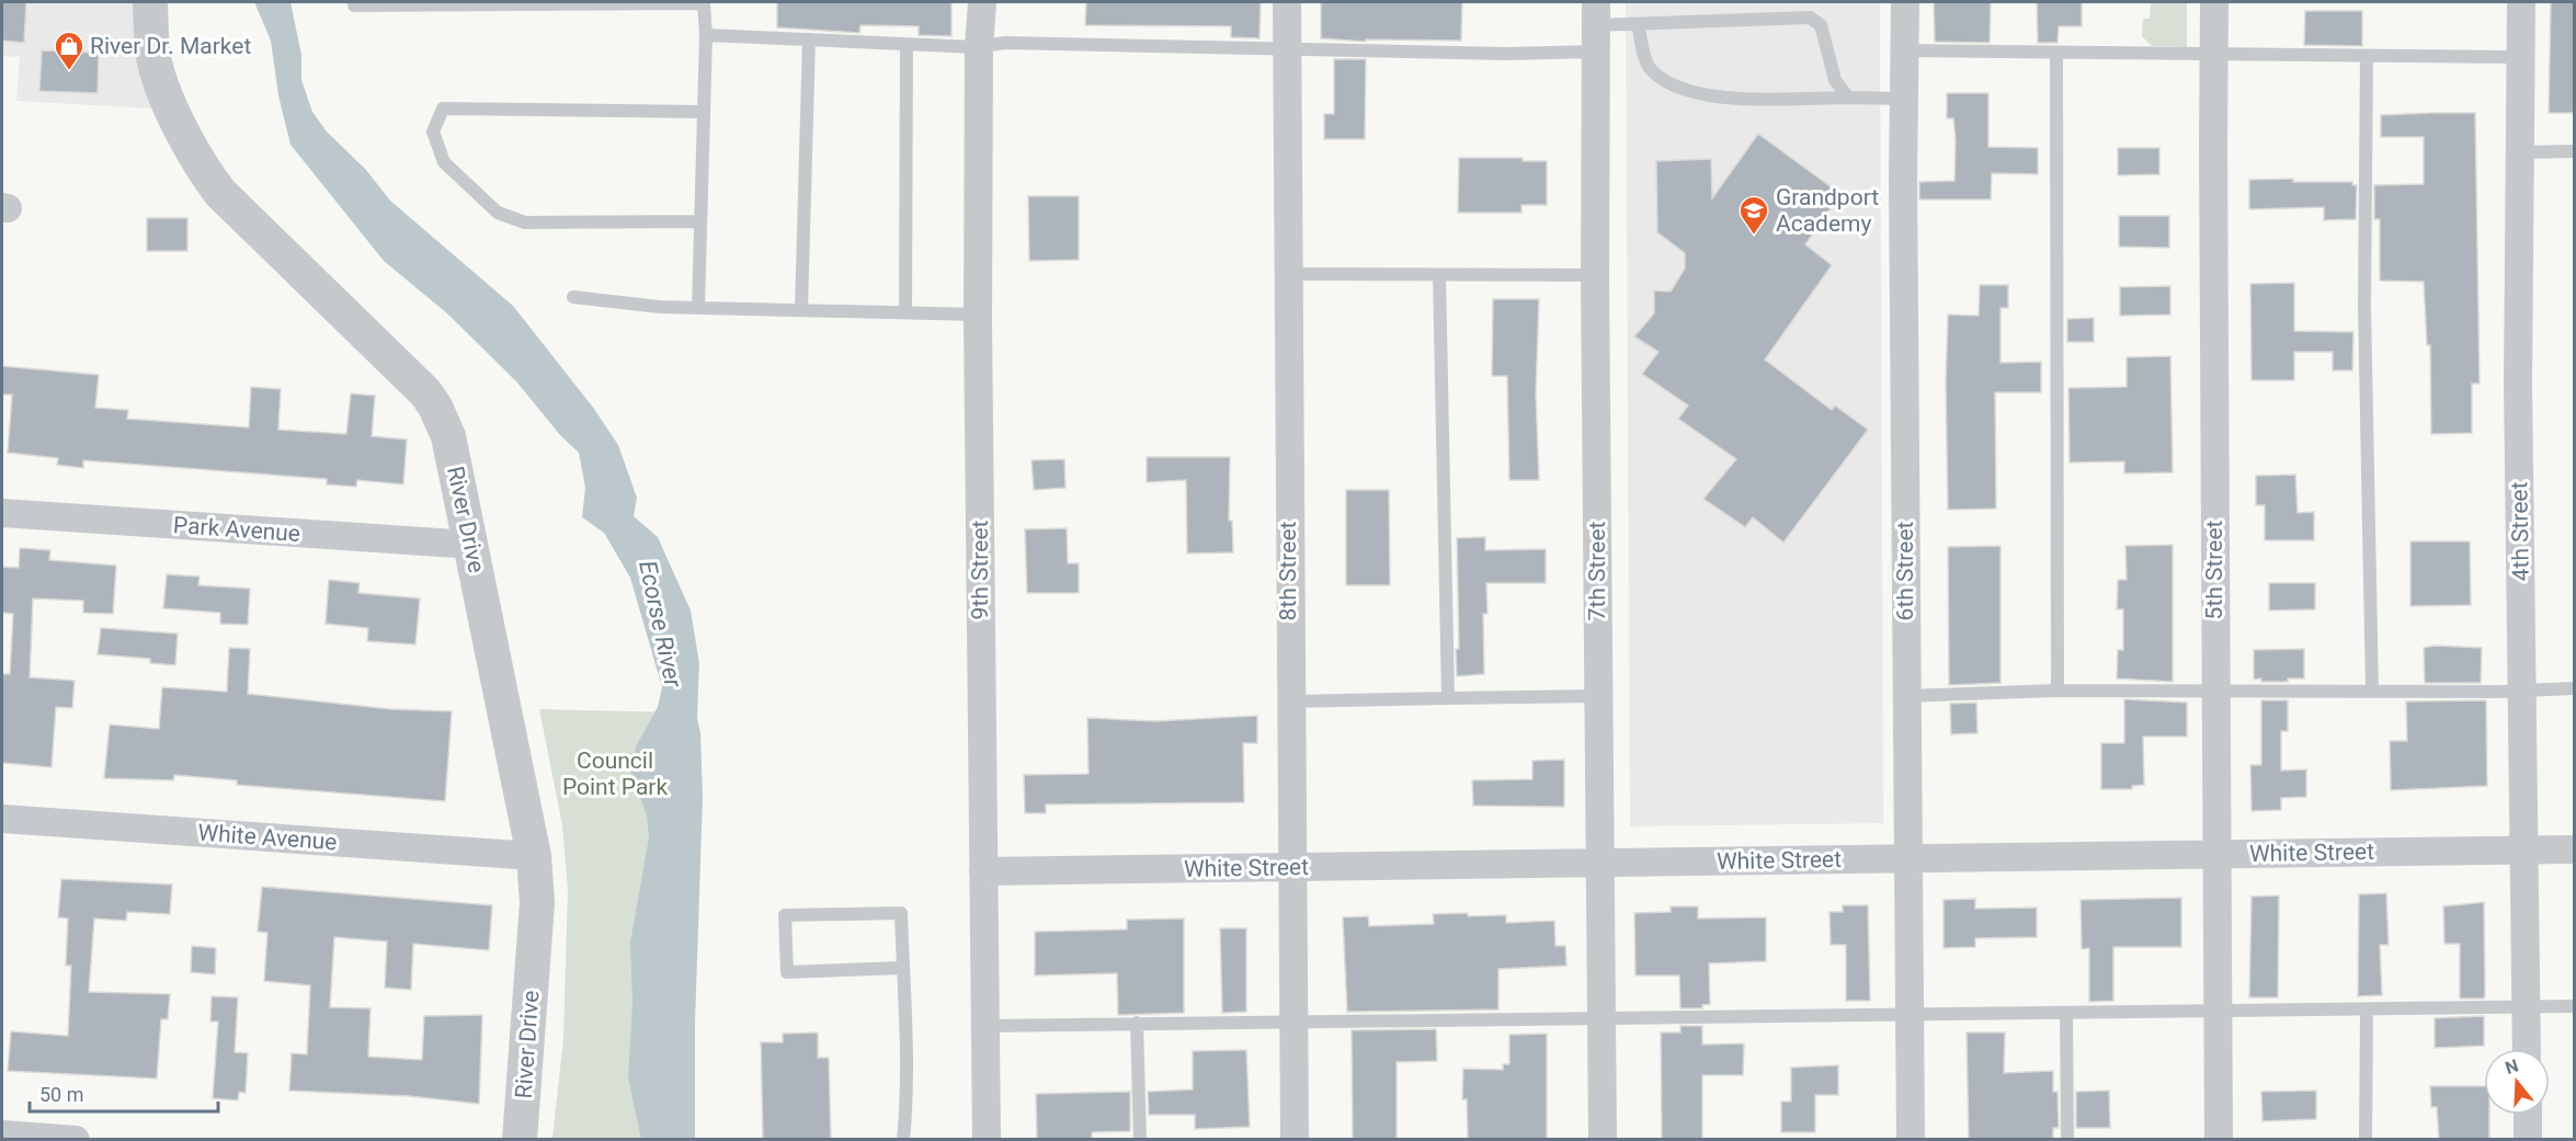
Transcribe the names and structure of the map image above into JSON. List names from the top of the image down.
{
  "streets": {
    "street": [
      "River Drive",
      "Park Avenue",
      "4th Street",
      "9th Street",
      "5th Street",
      "8th Street",
      "7th Street",
      "6th Street",
      "White Avenue",
      "White Street"
    ]
  },
  "crossings": [
    ["River Drive", "Park Avenue"],
    ["River Drive", "White Avenue"],
    ["4th Street", "White Street"],
    ["9th Street", "White Street"],
    ["5th Street", "White Street"],
    ["8th Street", "White Street"],
    ["7th Street", "White Street"],
    ["6th Street", "White Street"]
  ],
  "water": ["Ecorse River"],
  "parks": ["Council Point Park"],
  "places": {
    "shop": ["River Dr. Market"],
    "school or university": ["Grandport Academy"]
  },
  "scale_bar": "50 m",
  "north": "top"
}
